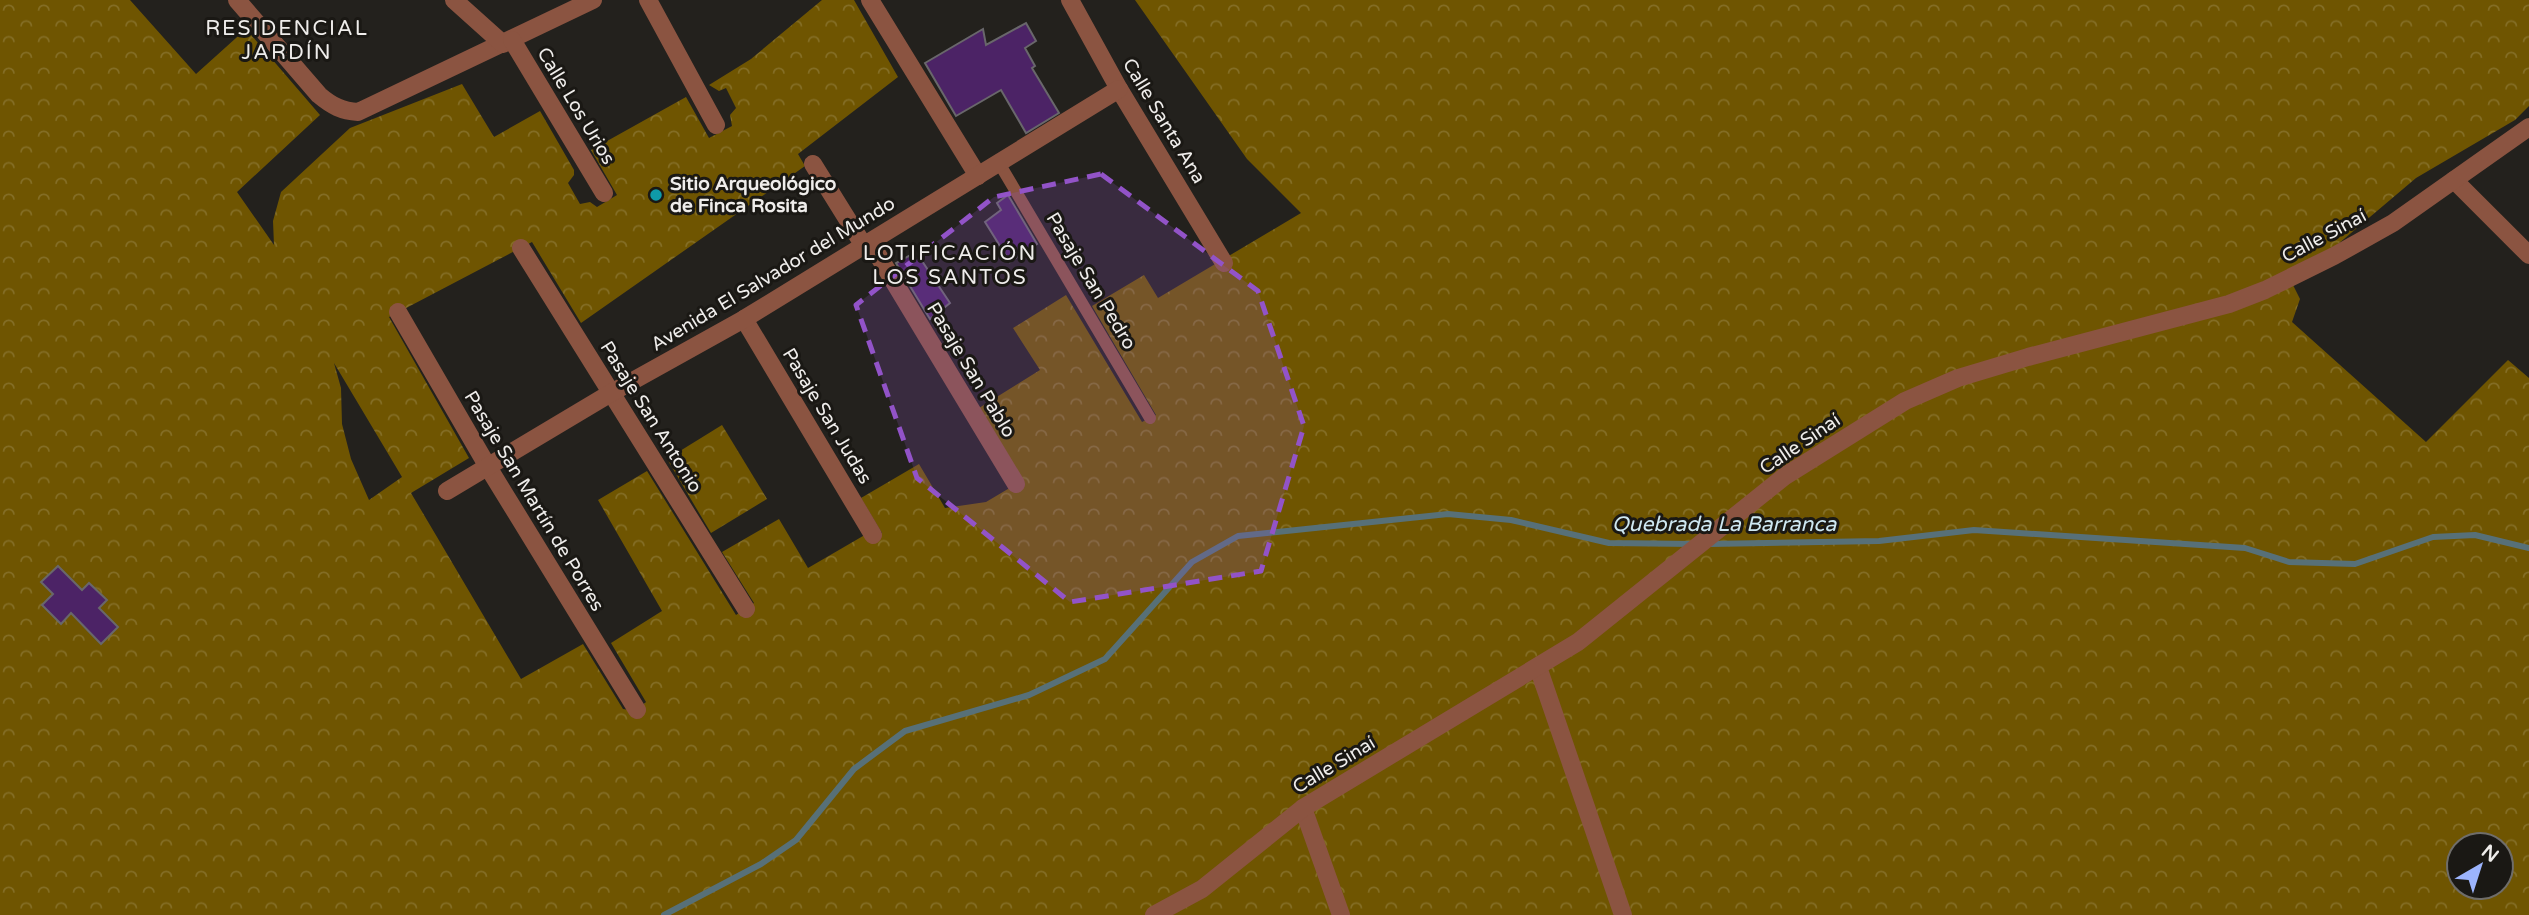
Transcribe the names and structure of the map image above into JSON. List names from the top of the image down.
{
  "streets": {
    "street": [
      "Calle Los Urios",
      "Calle Santa Ana",
      "Calle Sinaí",
      "Avenida El Salvador del Mundo",
      "Pasaje San Pablo",
      "Pasaje San Judas",
      "Pasaje San Antonio",
      "Pasaje San Martín de Porres"
    ],
    "lane": ["Pasaje San Pedro"]
  },
  "crossings": [
    ["Calle Santa Ana", "Avenida El Salvador del Mundo"],
    ["Avenida El Salvador del Mundo", "Pasaje San Pedro"],
    ["Avenida El Salvador del Mundo", "Pasaje San Pablo"],
    ["Avenida El Salvador del Mundo", "Pasaje San Judas"],
    ["Avenida El Salvador del Mundo", "Pasaje San Antonio"],
    ["Avenida El Salvador del Mundo", "Pasaje San Martín de Porres"]
  ],
  "districts": ["RESIDENCIAL JARDÍN", "LOTIFICACIÓN LOS SANTOS"],
  "water": ["Quebrada La Barranca"],
  "places": ["Sitio Arqueológico de Finca Rosita"],
  "north": "top right"
}
